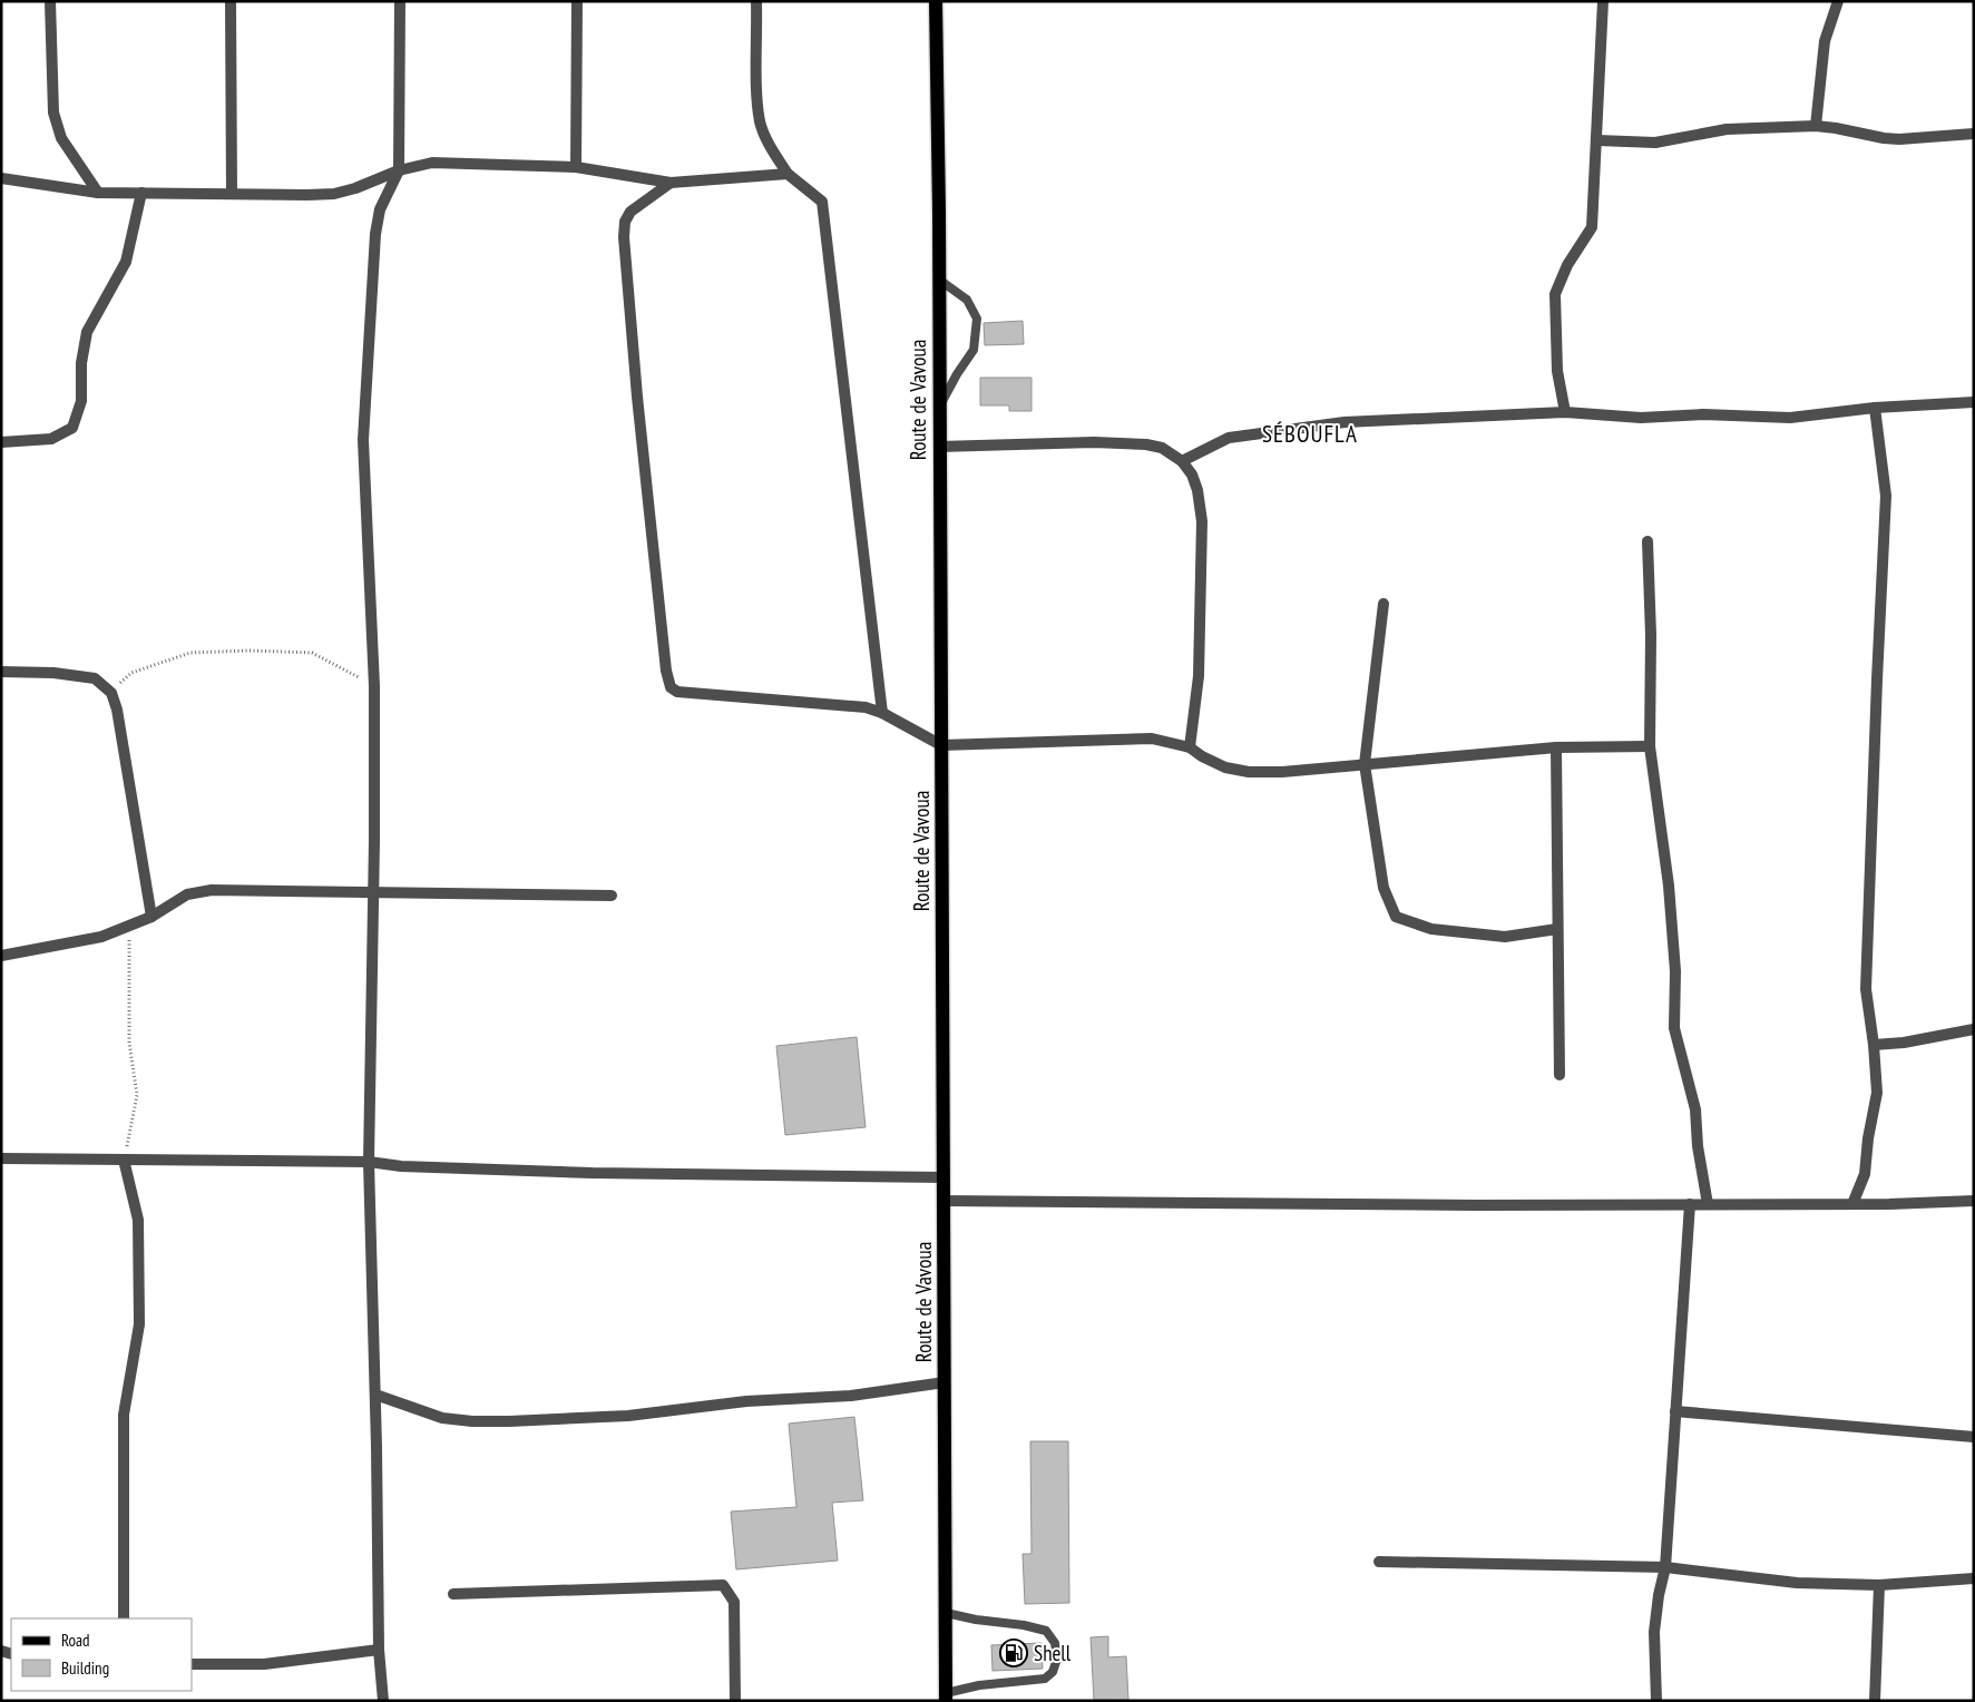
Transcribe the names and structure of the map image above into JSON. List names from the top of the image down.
{
  "streets": {
    "main road": ["Route de Vavoua"]
  },
  "districts": ["SÉBOUFLA"],
  "places": {
    "fuel station": ["Shell"]
  },
  "legend": ["Road", "Building"]
}
